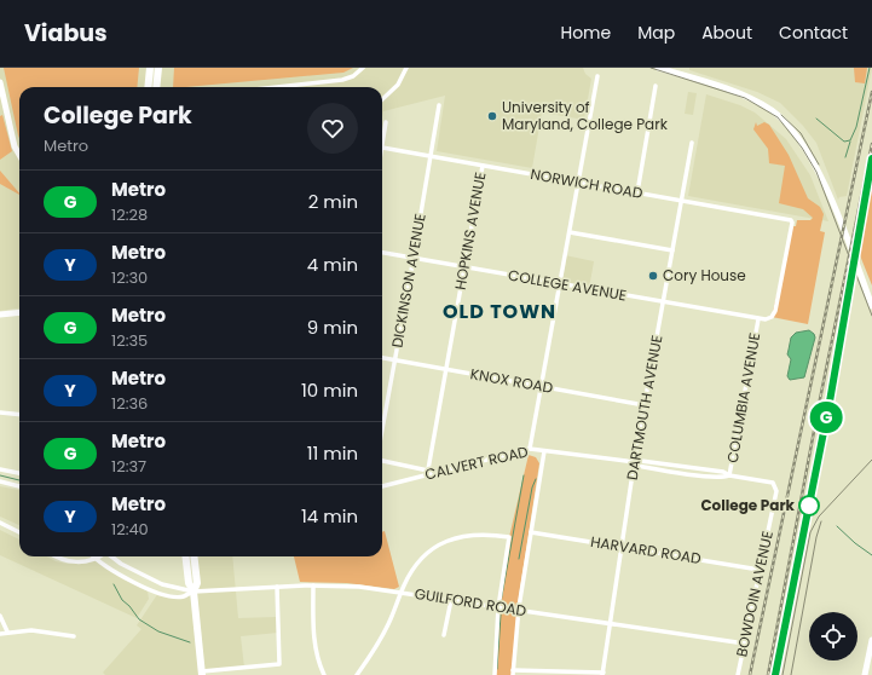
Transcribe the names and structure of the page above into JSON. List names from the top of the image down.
{
  "streets": {
    "street": [
      "NORWICH ROAD",
      "HOPKINS AVENUE",
      "DICKINSON AVENUE",
      "COLLEGE AVENUE",
      "KNOX ROAD",
      "COLUMBIA AVENUE",
      "DARTMOUTH AVENUE",
      "CALVERT ROAD",
      "HARVARD ROAD",
      "BOWDOIN AVENUE",
      "GUILFORD ROAD"
    ]
  },
  "crossings": [
    ["NORWICH ROAD", "HOPKINS AVENUE"],
    ["NORWICH ROAD", "DICKINSON AVENUE"],
    ["NORWICH ROAD", "COLUMBIA AVENUE"],
    ["NORWICH ROAD", "DARTMOUTH AVENUE"],
    ["HOPKINS AVENUE", "COLLEGE AVENUE"],
    ["HOPKINS AVENUE", "KNOX ROAD"],
    ["HOPKINS AVENUE", "CALVERT ROAD"],
    ["DICKINSON AVENUE", "COLLEGE AVENUE"],
    ["DICKINSON AVENUE", "KNOX ROAD"],
    ["COLLEGE AVENUE", "COLUMBIA AVENUE"],
    ["COLLEGE AVENUE", "DARTMOUTH AVENUE"],
    ["KNOX ROAD", "DARTMOUTH AVENUE"],
    ["COLUMBIA AVENUE", "CALVERT ROAD"],
    ["DARTMOUTH AVENUE", "CALVERT ROAD"],
    ["DARTMOUTH AVENUE", "HARVARD ROAD"],
    ["DARTMOUTH AVENUE", "GUILFORD ROAD"],
    ["CALVERT ROAD", "BOWDOIN AVENUE"],
    ["HARVARD ROAD", "BOWDOIN AVENUE"],
    ["BOWDOIN AVENUE", "GUILFORD ROAD"]
  ],
  "districts": ["OLD TOWN"],
  "places": ["University of Maryland, College Park", "Cory House", "College Park"],
  "lines": ["metro line G"],
  "page": {
    "header": "Viabus",
    "nav": [
      "Home",
      "Map",
      "About",
      "Contact"
    ],
    "on_map": "G",
    "heading": ["College Park", "Metro"],
    "list": [
      {
        "mark": "G",
        "name": "Metro",
        "note": "12:28",
        "value": "2 min"
      },
      {
        "mark": "Y",
        "name": "Metro",
        "note": "12:30",
        "value": "4 min"
      },
      {
        "mark": "G",
        "name": "Metro",
        "note": "12:35",
        "value": "9 min"
      },
      {
        "mark": "Y",
        "name": "Metro",
        "note": "12:36",
        "value": "10 min"
      },
      {
        "mark": "G",
        "name": "Metro",
        "note": "12:37",
        "value": "11 min"
      },
      {
        "mark": "Y",
        "name": "Metro",
        "note": "12:40",
        "value": "14 min"
      }
    ]
  }
}
